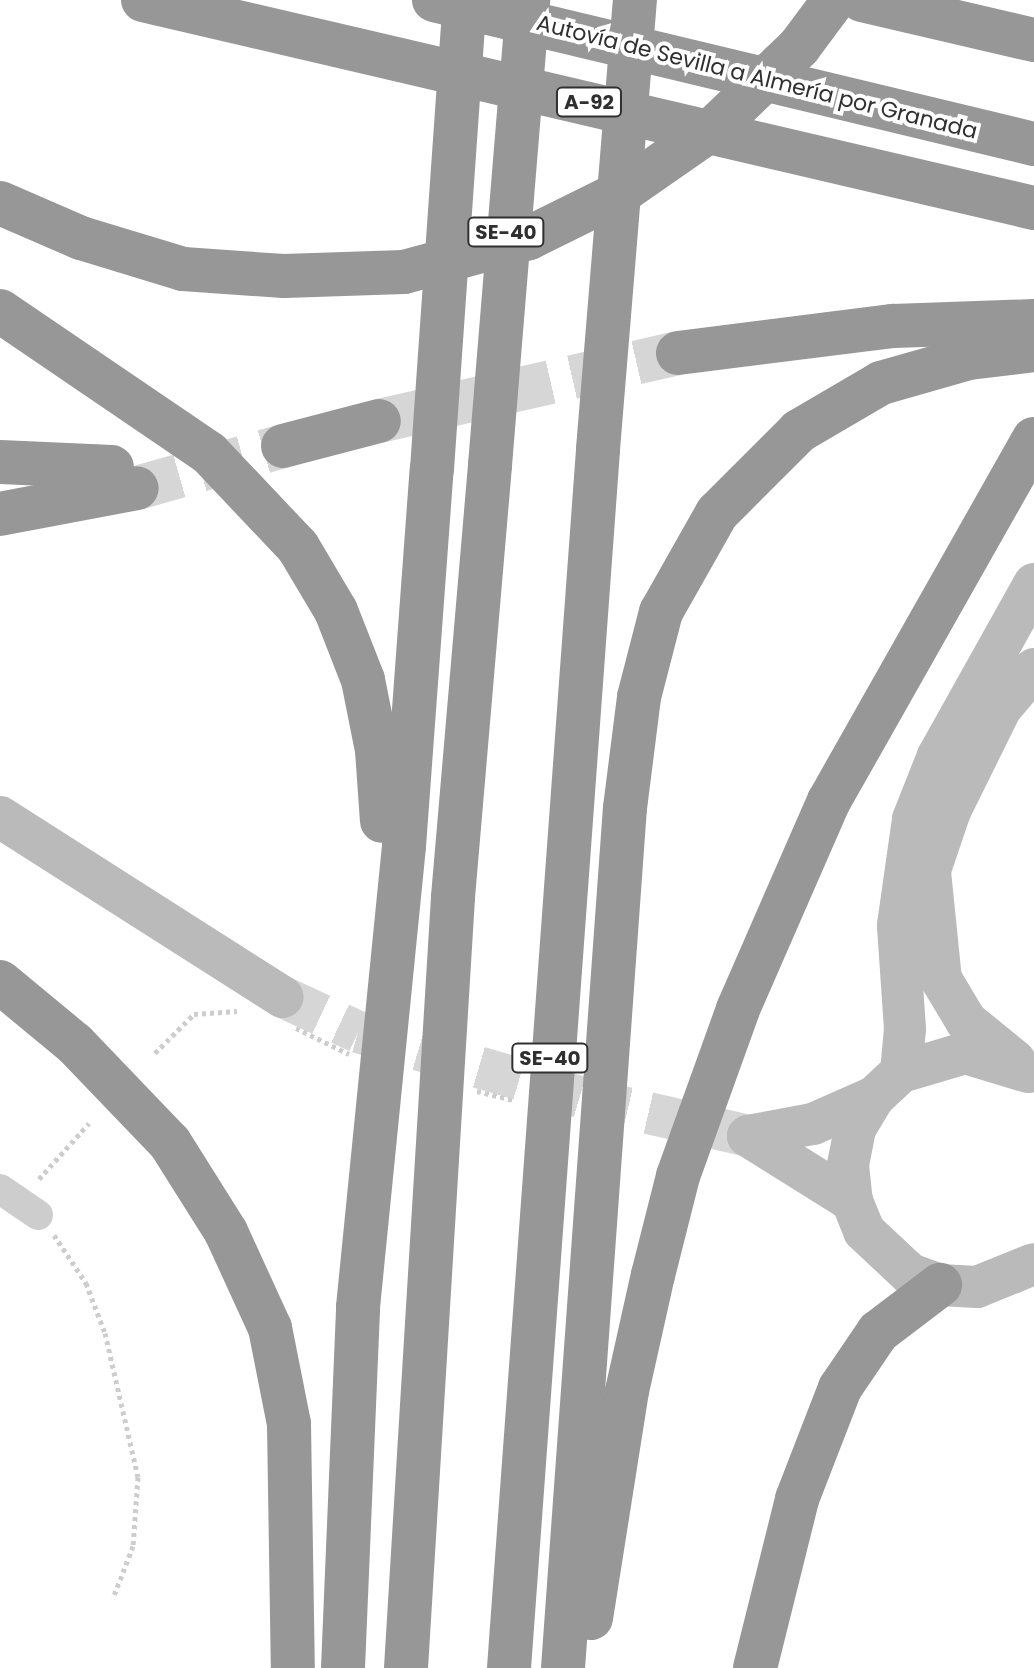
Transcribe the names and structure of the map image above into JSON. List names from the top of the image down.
{
  "streets": {
    "highway": ["Autovía de Sevilla a Almería por Granada", "A-92", "SE-40"]
  }
}
